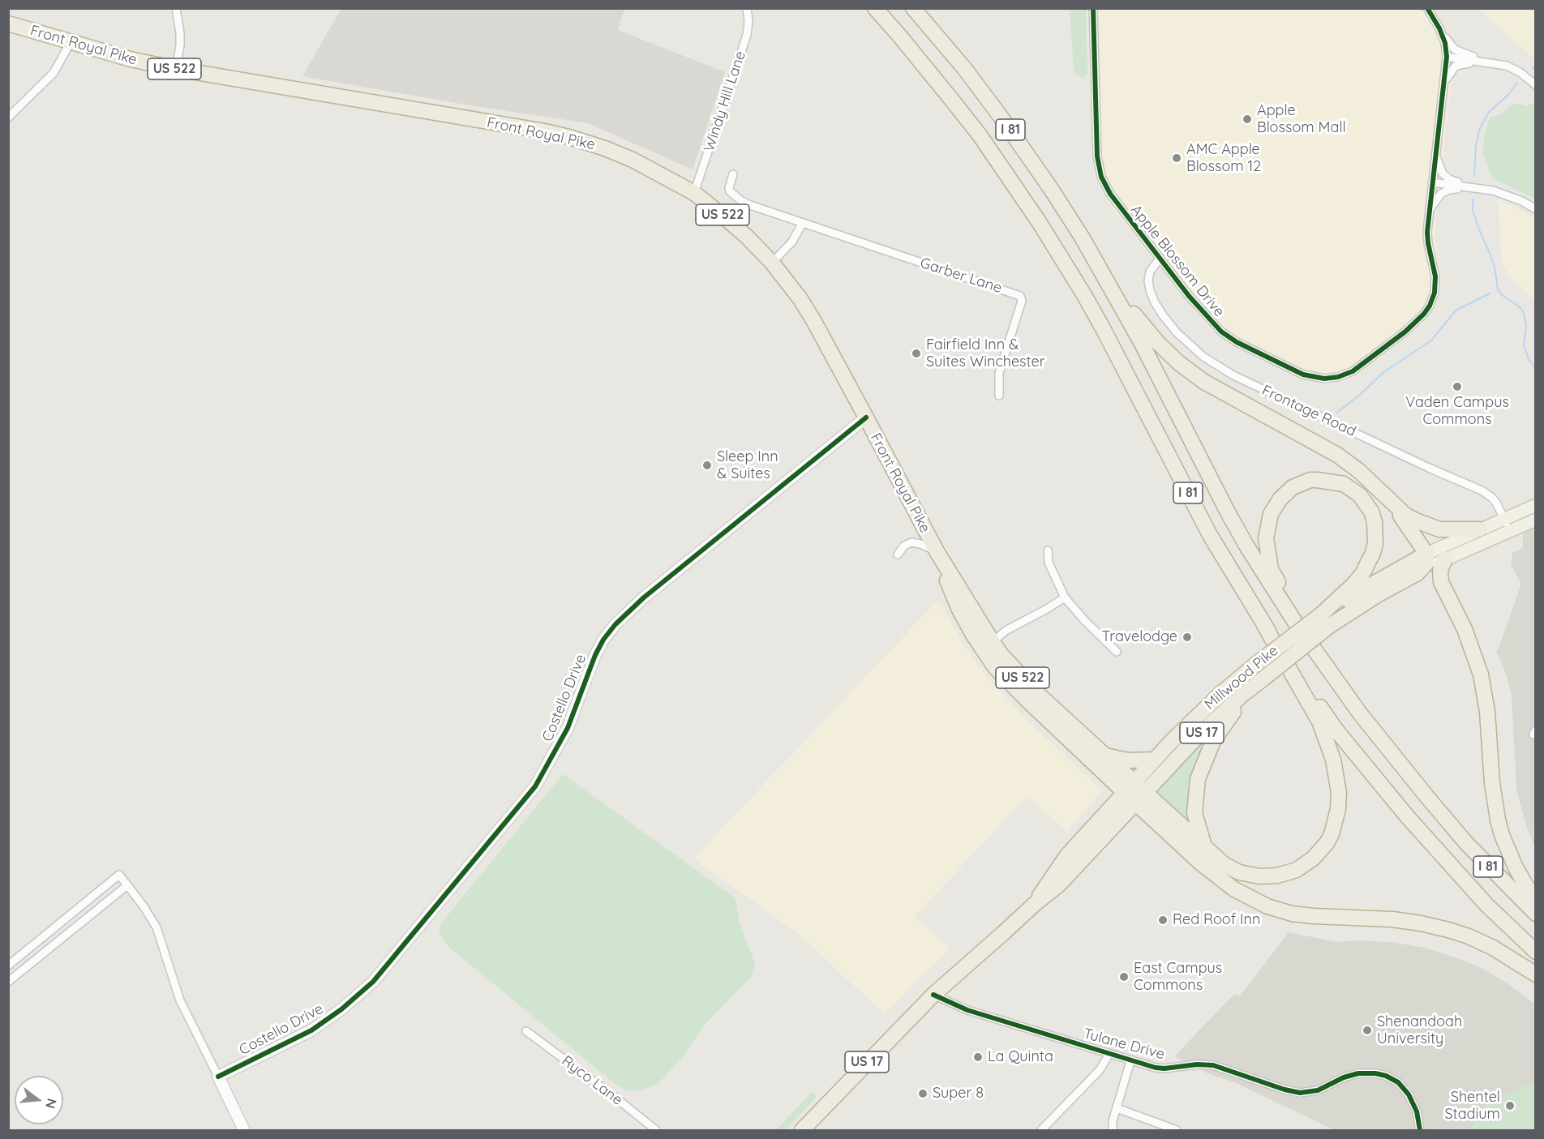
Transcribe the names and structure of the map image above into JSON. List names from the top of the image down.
{
  "streets": {
    "highway": [
      "Front Royal Pike",
      "US 522",
      "I 81",
      "Millwood Pike",
      "US 17"
    ],
    "street": [
      "Windy Hill Lane",
      "Apple Blossom Drive",
      "Garber Lane",
      "Frontage Road",
      "Costello Drive",
      "Tulane Drive",
      "Ryco Lane"
    ]
  },
  "crossings": [
    ["Front Royal Pike", "Windy Hill Lane"],
    ["Front Royal Pike", "Millwood Pike"],
    ["Front Royal Pike", "Costello Drive"],
    ["Apple Blossom Drive", "Frontage Road"],
    ["Frontage Road", "Millwood Pike"],
    ["Frontage Road", "US 17"],
    ["Millwood Pike", "US 17"],
    ["Millwood Pike", "Tulane Drive"]
  ],
  "places": [
    "Apple Blossom Mall",
    "AMC Apple Blossom 12",
    "Fairfield Inn & Suites Winchester",
    "Vaden Campus Commons",
    "Sleep Inn & Suites",
    "Travelodge",
    "Red Roof Inn",
    "East Campus Commons",
    "Shenandoah University",
    "La Quinta",
    "Super 8",
    "Shentel Stadium"
  ],
  "north": "right"
}
